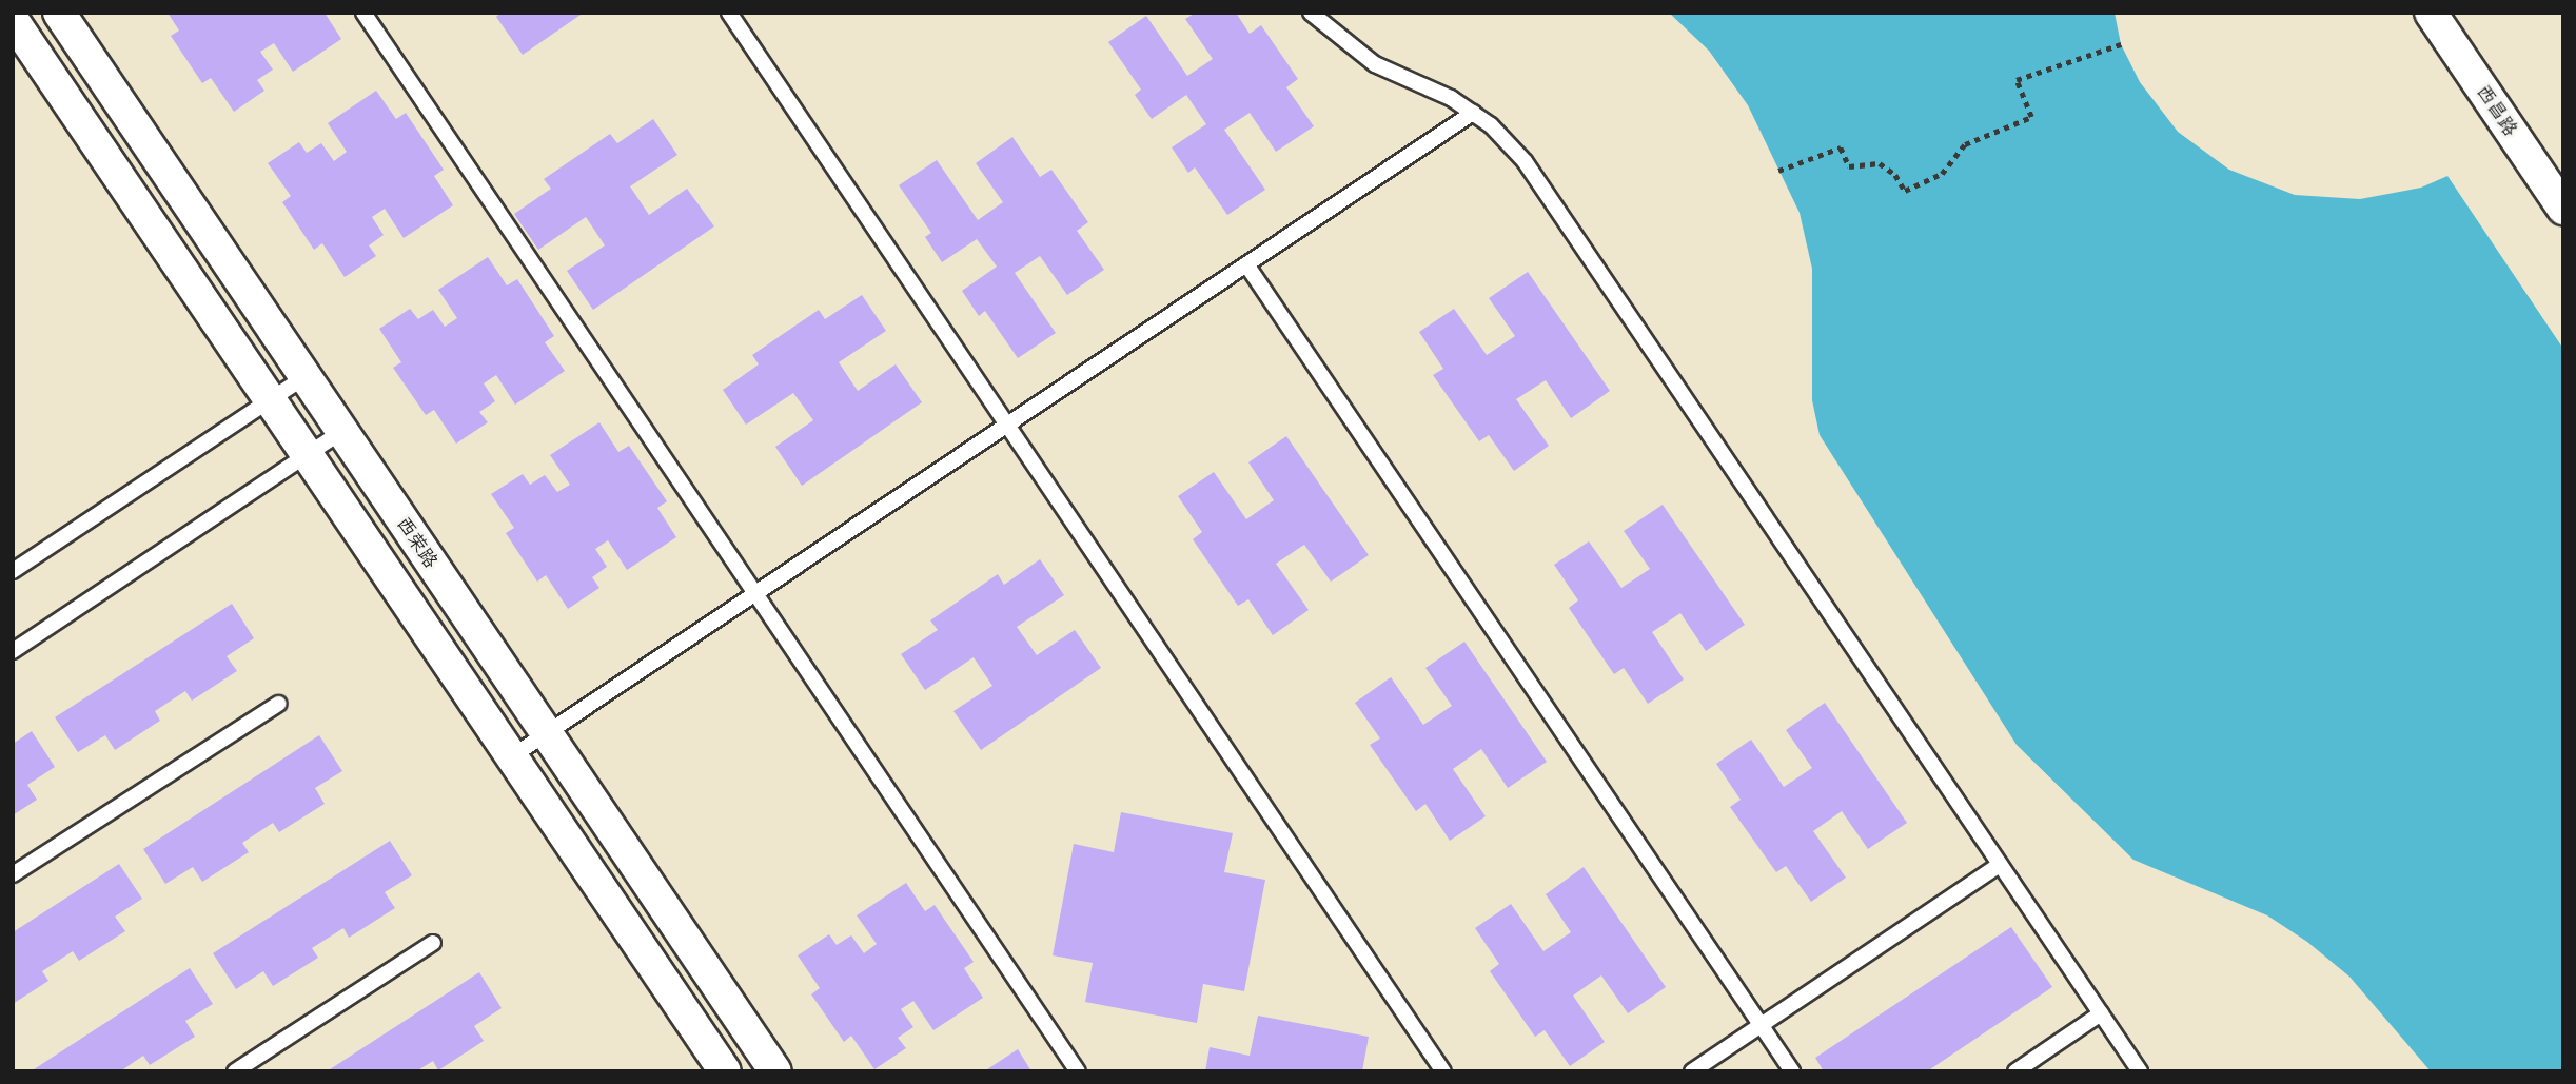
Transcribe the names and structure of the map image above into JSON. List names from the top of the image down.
{
  "streets": {
    "street": ["西昌路", "西荣路"]
  }
}
